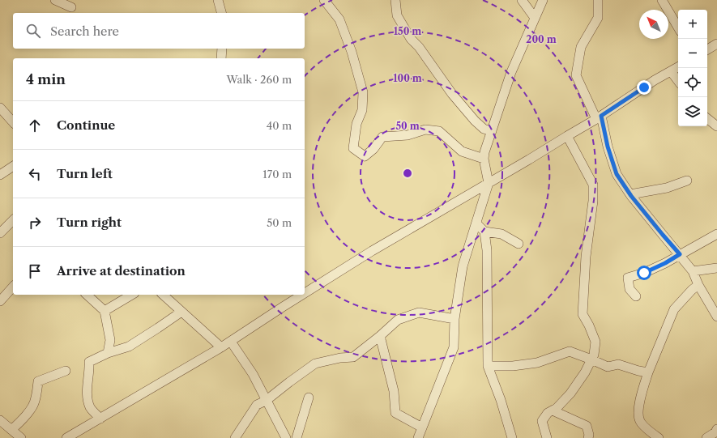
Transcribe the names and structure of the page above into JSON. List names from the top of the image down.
{
  "north": "top left",
  "page": {
    "map_buttons": ["+", "−"],
    "search": "Search here",
    "heading": ["4 min", "Walk · 260 m"],
    "list": [
      ["Continue", "40 m"],
      ["Turn left", "170 m"],
      ["Turn right", "50 m"],
      "Arrive at destination"
    ]
  },
  "rings": [
    "150 m",
    "200 m",
    "100 m",
    "50 m"
  ]
}
